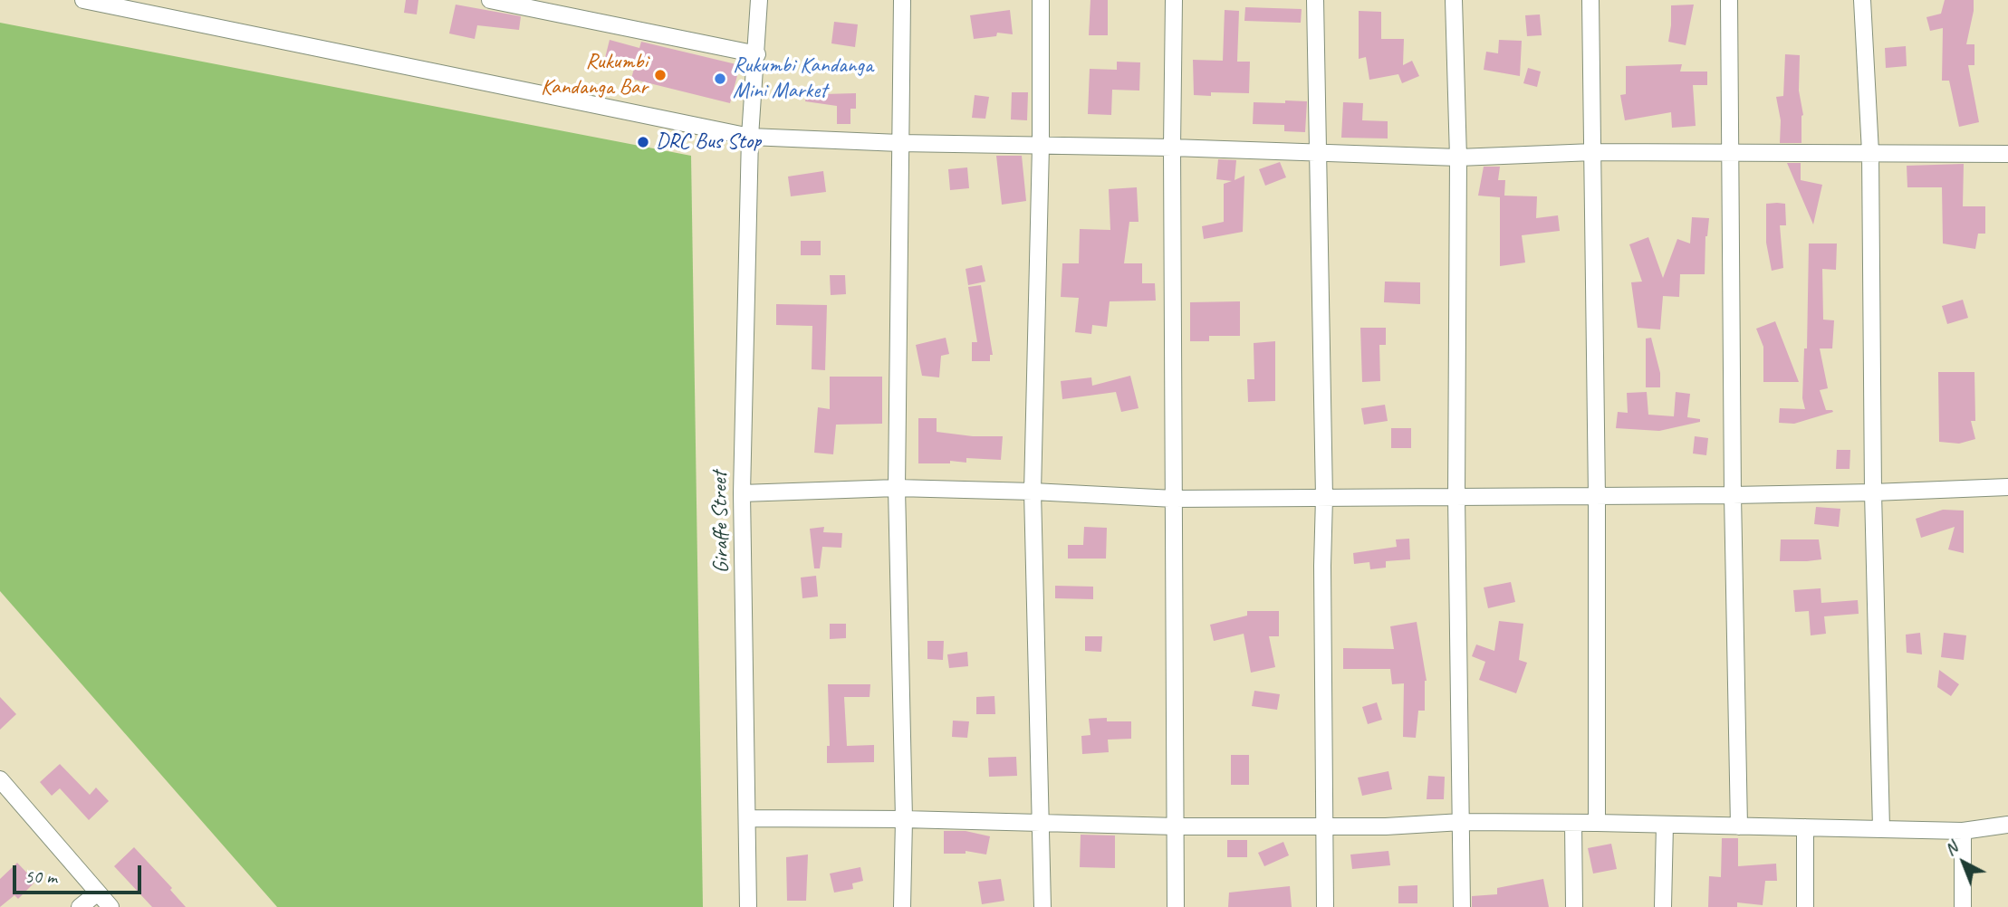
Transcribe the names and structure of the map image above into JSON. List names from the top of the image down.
{
  "streets": {
    "street": ["Giraffe Street"]
  },
  "places": ["Rukumbi Kandanga Bar", "Rukumbi Kandanga Mini Market", "DRC Bus Stop"],
  "scale_bar": "50 m",
  "north": "top left"
}
